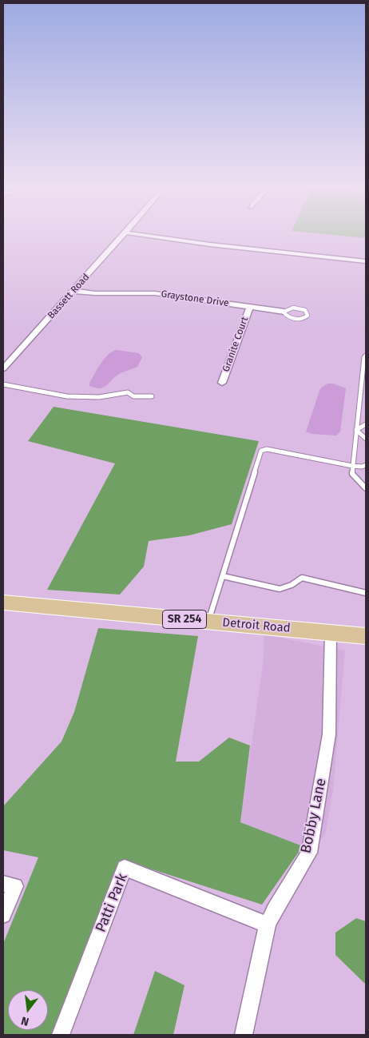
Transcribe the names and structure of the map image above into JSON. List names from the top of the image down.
{
  "streets": {
    "main road": ["SR 254", "Detroit Road"],
    "street": [
      "Bassett Road",
      "Graystone Drive",
      "Granite Court",
      "Bobby Lane",
      "Patti Park"
    ]
  },
  "crossings": [
    ["Bassett Road", "Graystone Drive"],
    ["Graystone Drive", "Granite Court"],
    ["Detroit Road", "Bobby Lane"],
    ["Bobby Lane", "Patti Park"]
  ],
  "north": "bottom"
}
